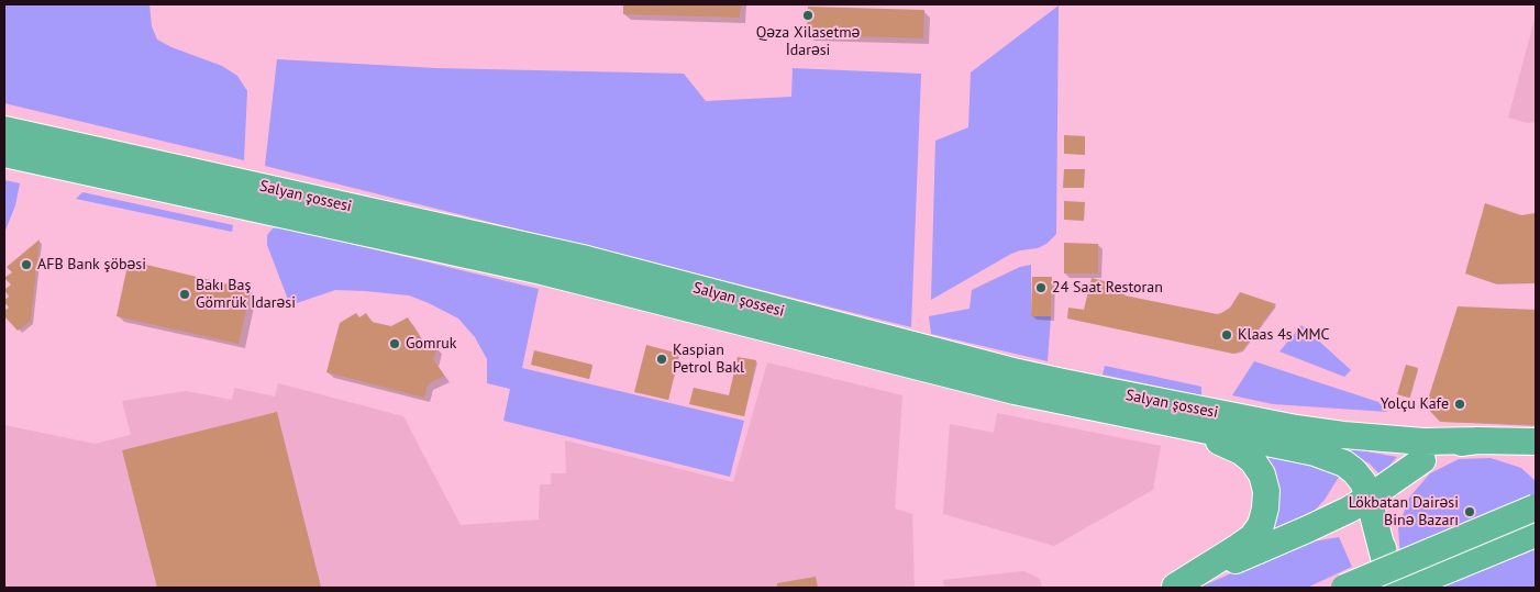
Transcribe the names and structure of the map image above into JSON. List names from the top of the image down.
{
  "streets": {
    "highway": ["Salyan şossesi"]
  },
  "places": [
    "Qəza Xilasetmə İdarəsi",
    "AFB Bank şöbəsi",
    "24 Saat Restoran",
    "Bakı Baş Gömrük İdarəsi",
    "Klaas 4s MMC",
    "Gomruk",
    "Kaspian Petrol Bakl",
    "Yolçu Kafe",
    "Lökbatan Dairəsi Binə Bazarı"
  ]
}
